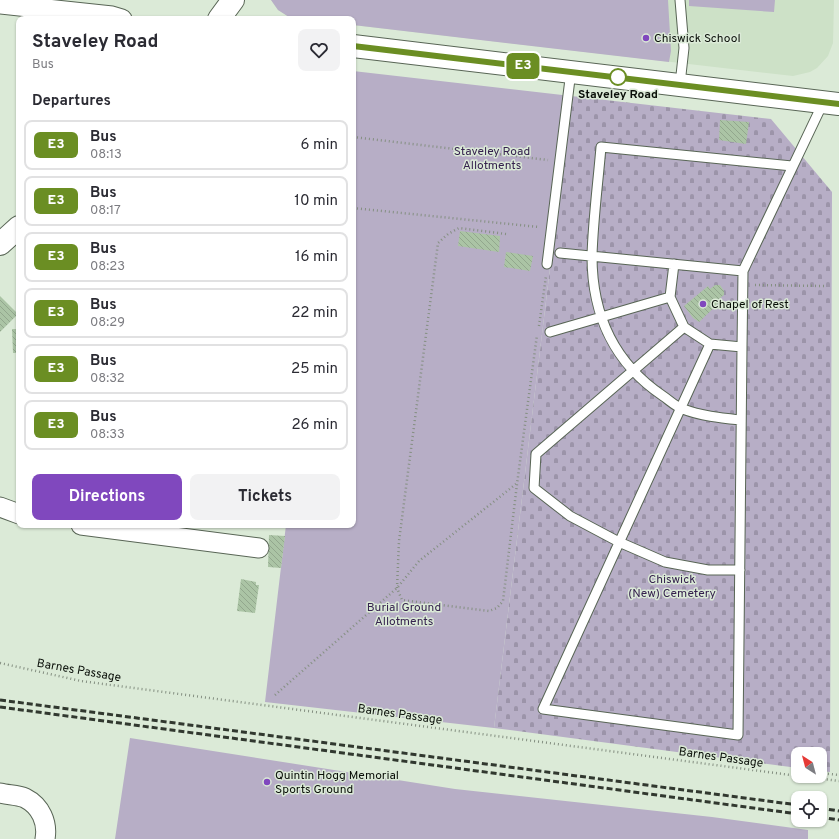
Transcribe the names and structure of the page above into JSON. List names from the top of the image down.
{
  "streets": {
    "path": ["Barnes Passage"]
  },
  "parks": ["Staveley Road Allotments", "Chiswick (New) Cemetery", "Burial Ground Allotments"],
  "places": [
    "Chiswick School",
    "Staveley Road",
    "Chapel of Rest",
    "Quintin Hogg Memorial Sports Ground"
  ],
  "lines": ["bus line E3"],
  "north": "top left",
  "page": {
    "on_map": "E3",
    "heading": [
      ["Staveley Road", "Bus"],
      "Departures"
    ],
    "list": [
      {
        "mark": "E3",
        "name": "Bus",
        "note": "08:13",
        "value": "6 min"
      },
      {
        "mark": "E3",
        "name": "Bus",
        "note": "08:17",
        "value": "10 min"
      },
      {
        "mark": "E3",
        "name": "Bus",
        "note": "08:23",
        "value": "16 min"
      },
      {
        "mark": "E3",
        "name": "Bus",
        "note": "08:29",
        "value": "22 min"
      },
      {
        "mark": "E3",
        "name": "Bus",
        "note": "08:32",
        "value": "25 min"
      },
      {
        "mark": "E3",
        "name": "Bus",
        "note": "08:33",
        "value": "26 min"
      }
    ],
    "buttons": ["Directions", "Tickets"]
  }
}
